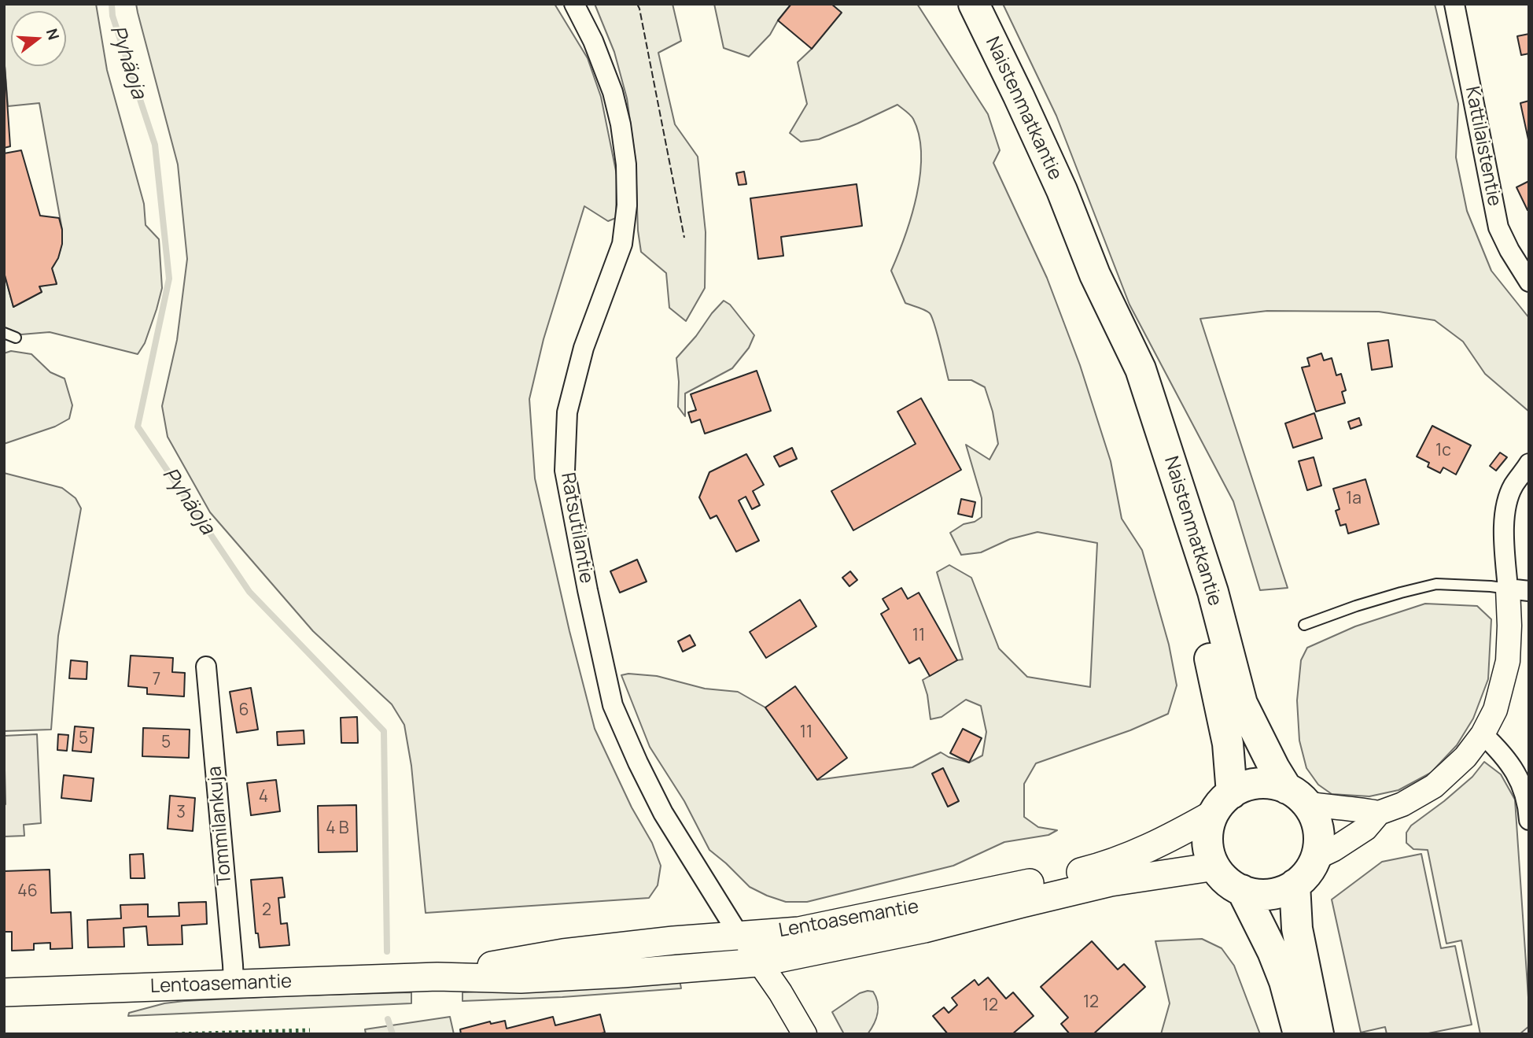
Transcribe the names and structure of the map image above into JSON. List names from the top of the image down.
{
  "streets": {
    "main road": ["Naistenmatkantie", "Lentoasemantie"],
    "street": ["Kattilaistentie", "Ratsutilantie", "Tommilankuja"]
  },
  "crossings": [
    ["Naistenmatkantie", "Lentoasemantie"],
    ["Ratsutilantie", "Lentoasemantie"],
    ["Tommilankuja", "Lentoasemantie"]
  ],
  "water": ["Pyhäoja"],
  "house_numbers": [
    "1c",
    "1a",
    "11",
    "7",
    "6",
    "11",
    "5",
    "5",
    "4",
    "3",
    "4 B",
    "46",
    "2",
    "12",
    "12"
  ],
  "north": "right"
}
